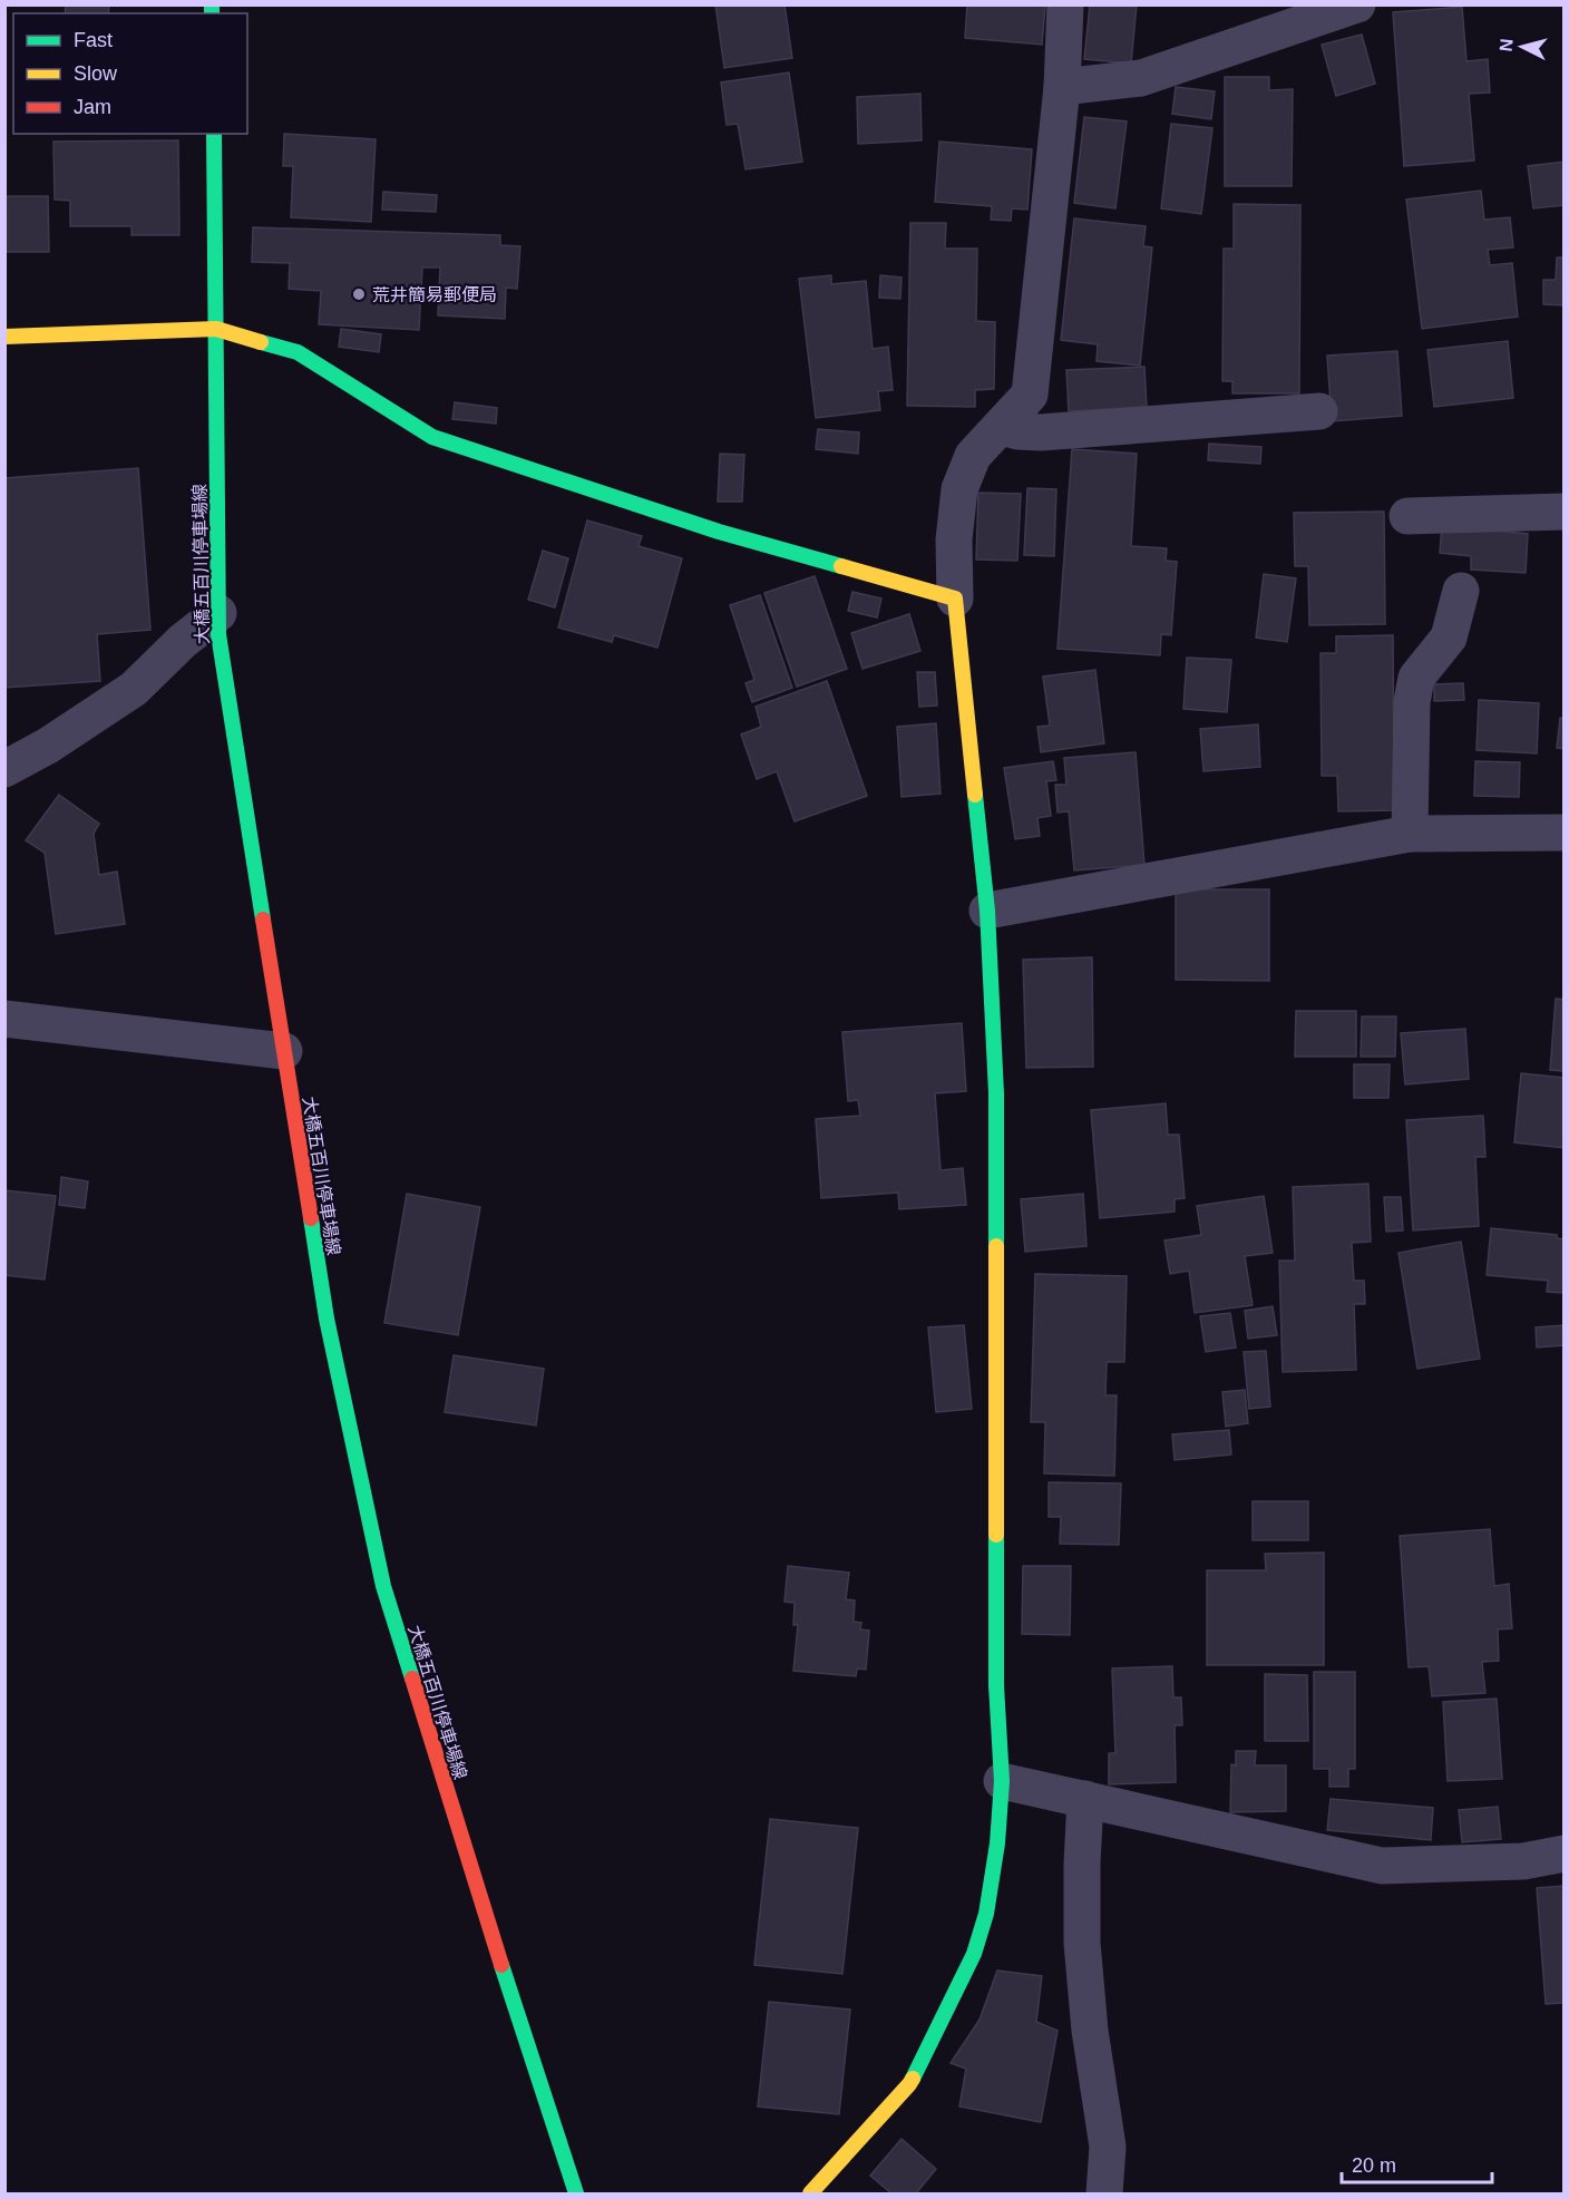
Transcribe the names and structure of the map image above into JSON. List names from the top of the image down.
{
  "streets": {
    "street": ["大橋五百川停車場線"]
  },
  "places": ["荒井簡易郵便局"],
  "legend": ["Fast", "Slow", "Jam"],
  "scale_bar": "20 m",
  "north": "left"
}
